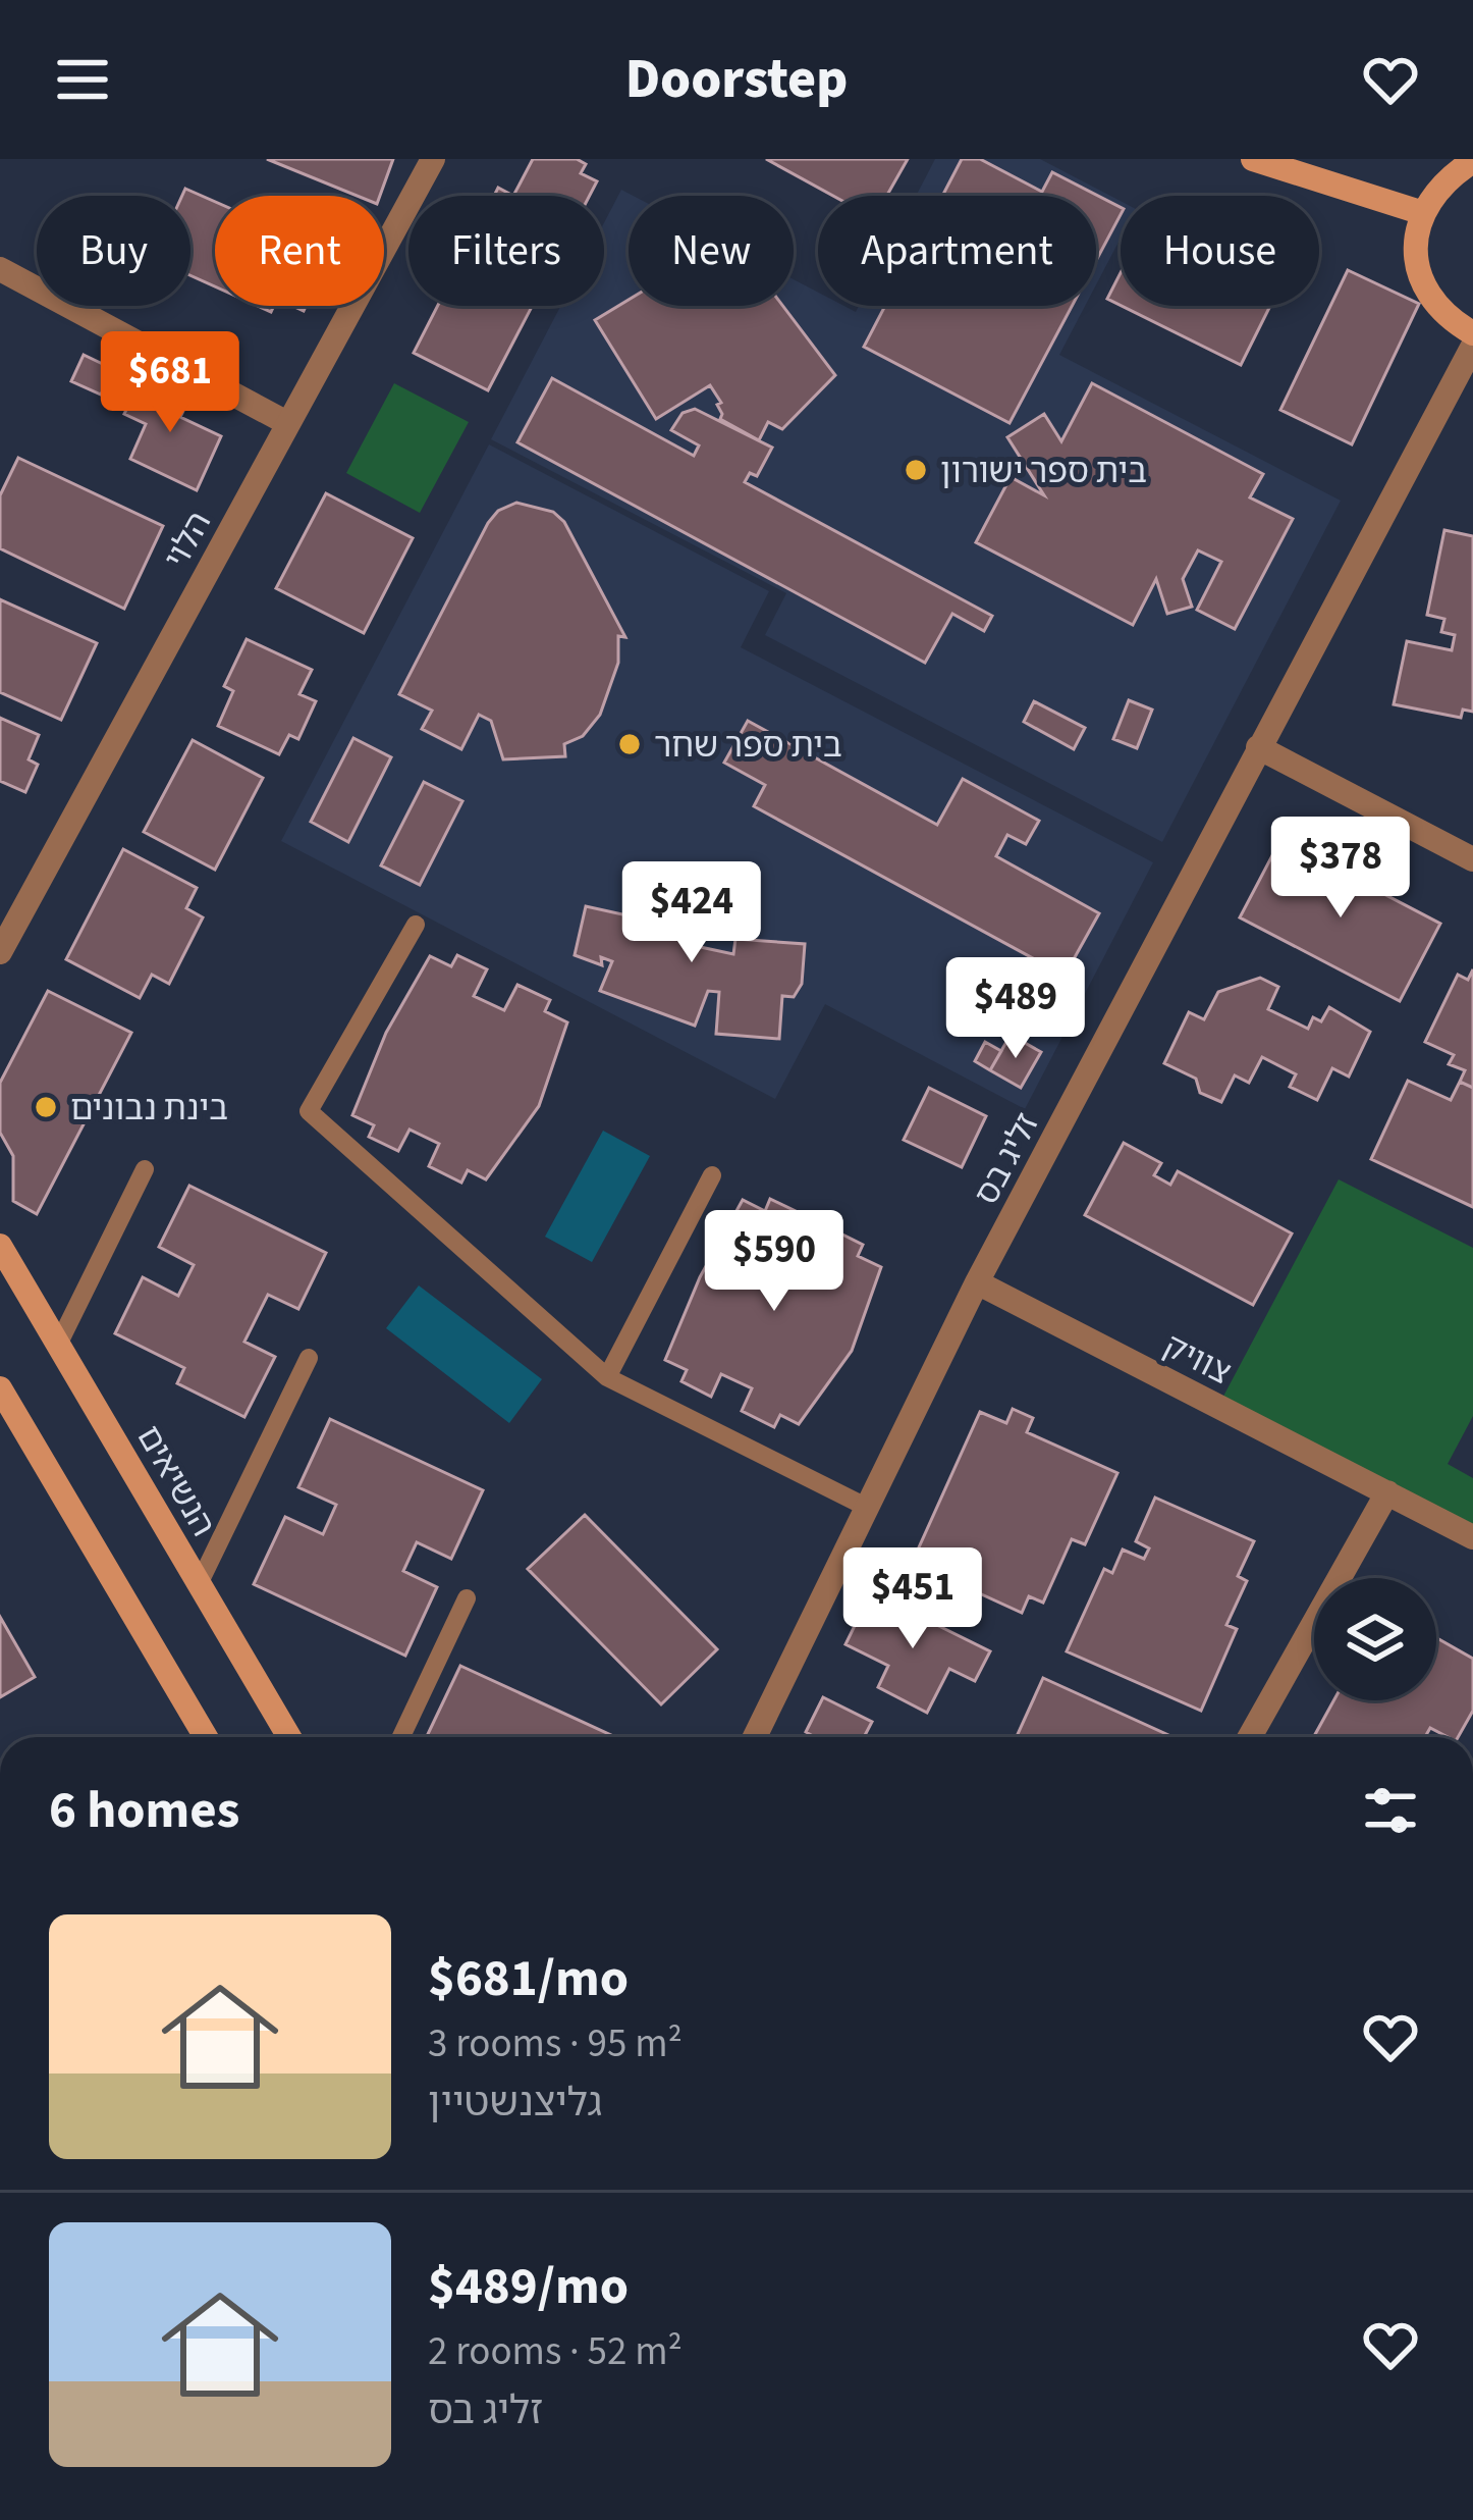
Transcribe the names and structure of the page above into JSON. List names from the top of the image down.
{
  "streets": {
    "main road": ["הנשיאים"],
    "street": ["הלוי", "זליג בס", "צוויק"]
  },
  "crossings": [
    ["זליג בס", "צוויק"]
  ],
  "places": ["בית ספר ישורון", "בית ספר שחר", "בינת נבונים"],
  "page": {
    "header": "Doorstep",
    "chip": [
      "Buy",
      "Rent",
      "Filters",
      "New",
      "Apartment",
      "House"
    ],
    "price": [
      "$681",
      "$378",
      "$424",
      "$489",
      "$590",
      "$451"
    ],
    "heading": "6 homes",
    "list": [
      {
        "name": "$681/mo",
        "note": "3 rooms · 95 m² · גליצנשטיין"
      },
      {
        "name": "$489/mo",
        "note": "2 rooms · 52 m² · זליג בס"
      }
    ]
  }
}
